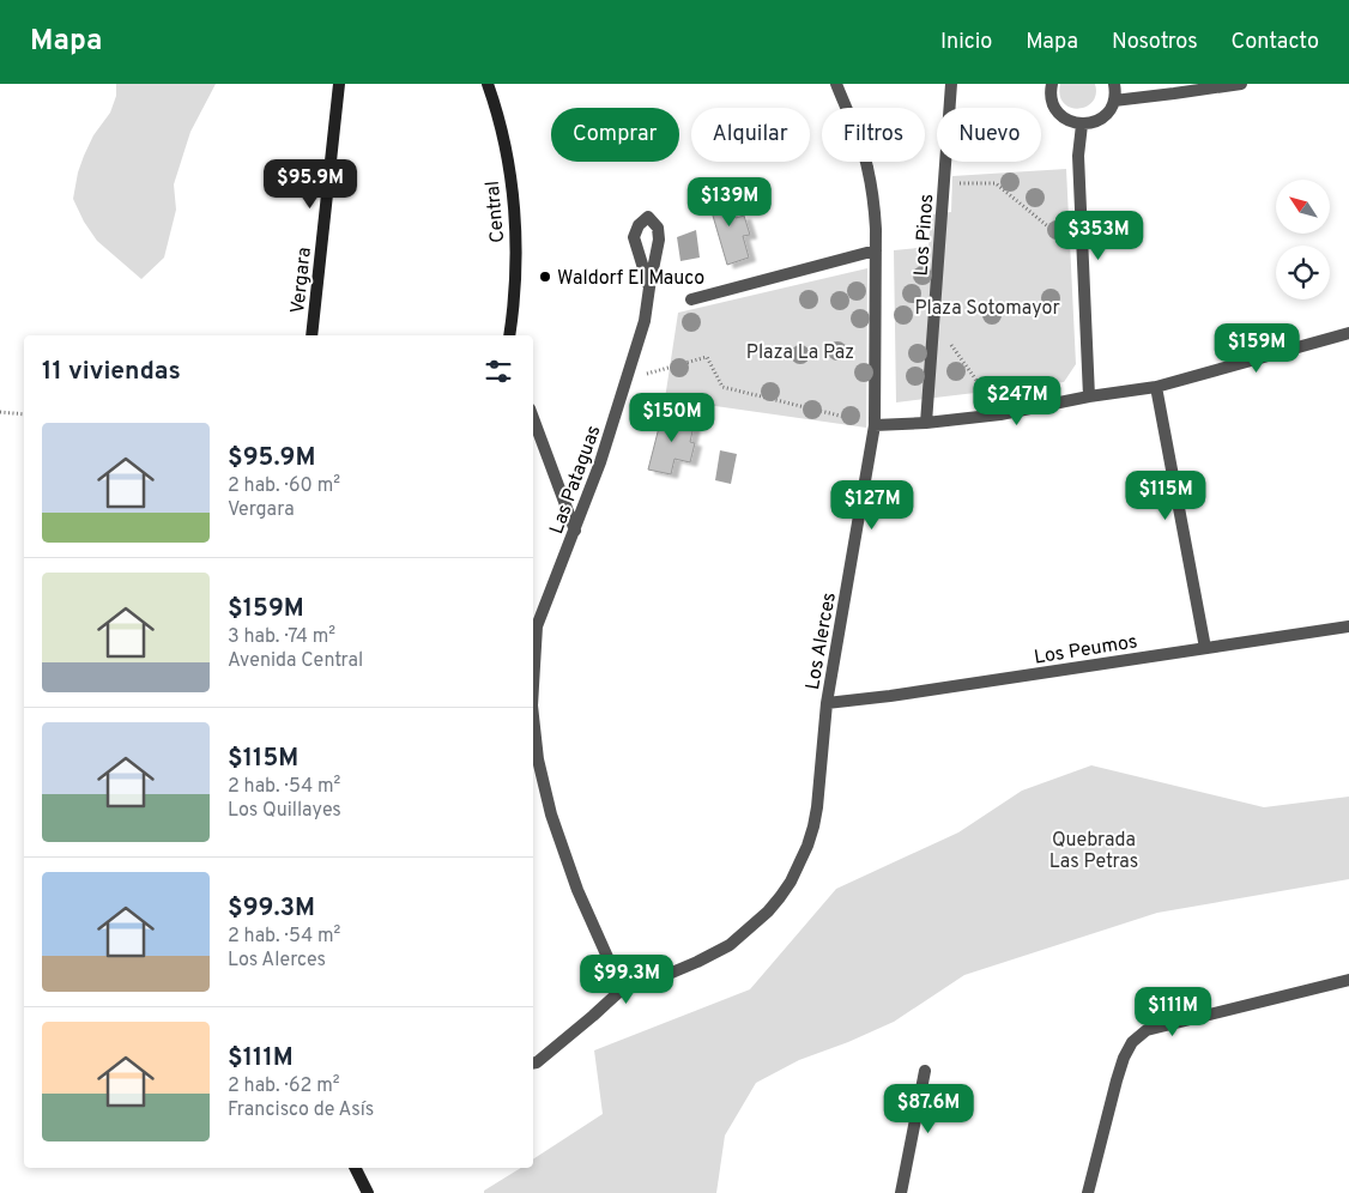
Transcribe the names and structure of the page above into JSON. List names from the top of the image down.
{
  "streets": {
    "street": [
      "Central",
      "Los Pinos",
      "Vergara",
      "Las Pataguas",
      "Los Alerces",
      "Los Peumos"
    ]
  },
  "crossings": [
    ["Las Pataguas", "Los Alerces"],
    ["Los Alerces", "Los Peumos"]
  ],
  "parks": ["Plaza Sotomayor", "Plaza La Paz", "Quebrada Las Petras"],
  "places": ["Waldorf El Mauco"],
  "north": "top left",
  "page": {
    "header": "Mapa",
    "nav": [
      "Inicio",
      "Mapa",
      "Nosotros",
      "Contacto"
    ],
    "chip": [
      "Comprar",
      "Alquilar",
      "Filtros",
      "Nuevo"
    ],
    "price": [
      "$95.9M",
      "$139M",
      "$353M",
      "$159M",
      "$247M",
      "$150M",
      "$115M",
      "$127M",
      "$99.3M",
      "$111M",
      "$87.6M"
    ],
    "heading": "11 viviendas",
    "list": [
      {
        "name": "$95.9M",
        "note": "2 hab. · 60 m² · Vergara"
      },
      {
        "name": "$159M",
        "note": "3 hab. · 74 m² · Avenida Central"
      },
      {
        "name": "$115M",
        "note": "2 hab. · 54 m² · Los Quillayes"
      },
      {
        "name": "$99.3M",
        "note": "2 hab. · 54 m² · Los Alerces"
      },
      {
        "name": "$111M",
        "note": "2 hab. · 62 m² · Francisco de Asís"
      }
    ]
  }
}
